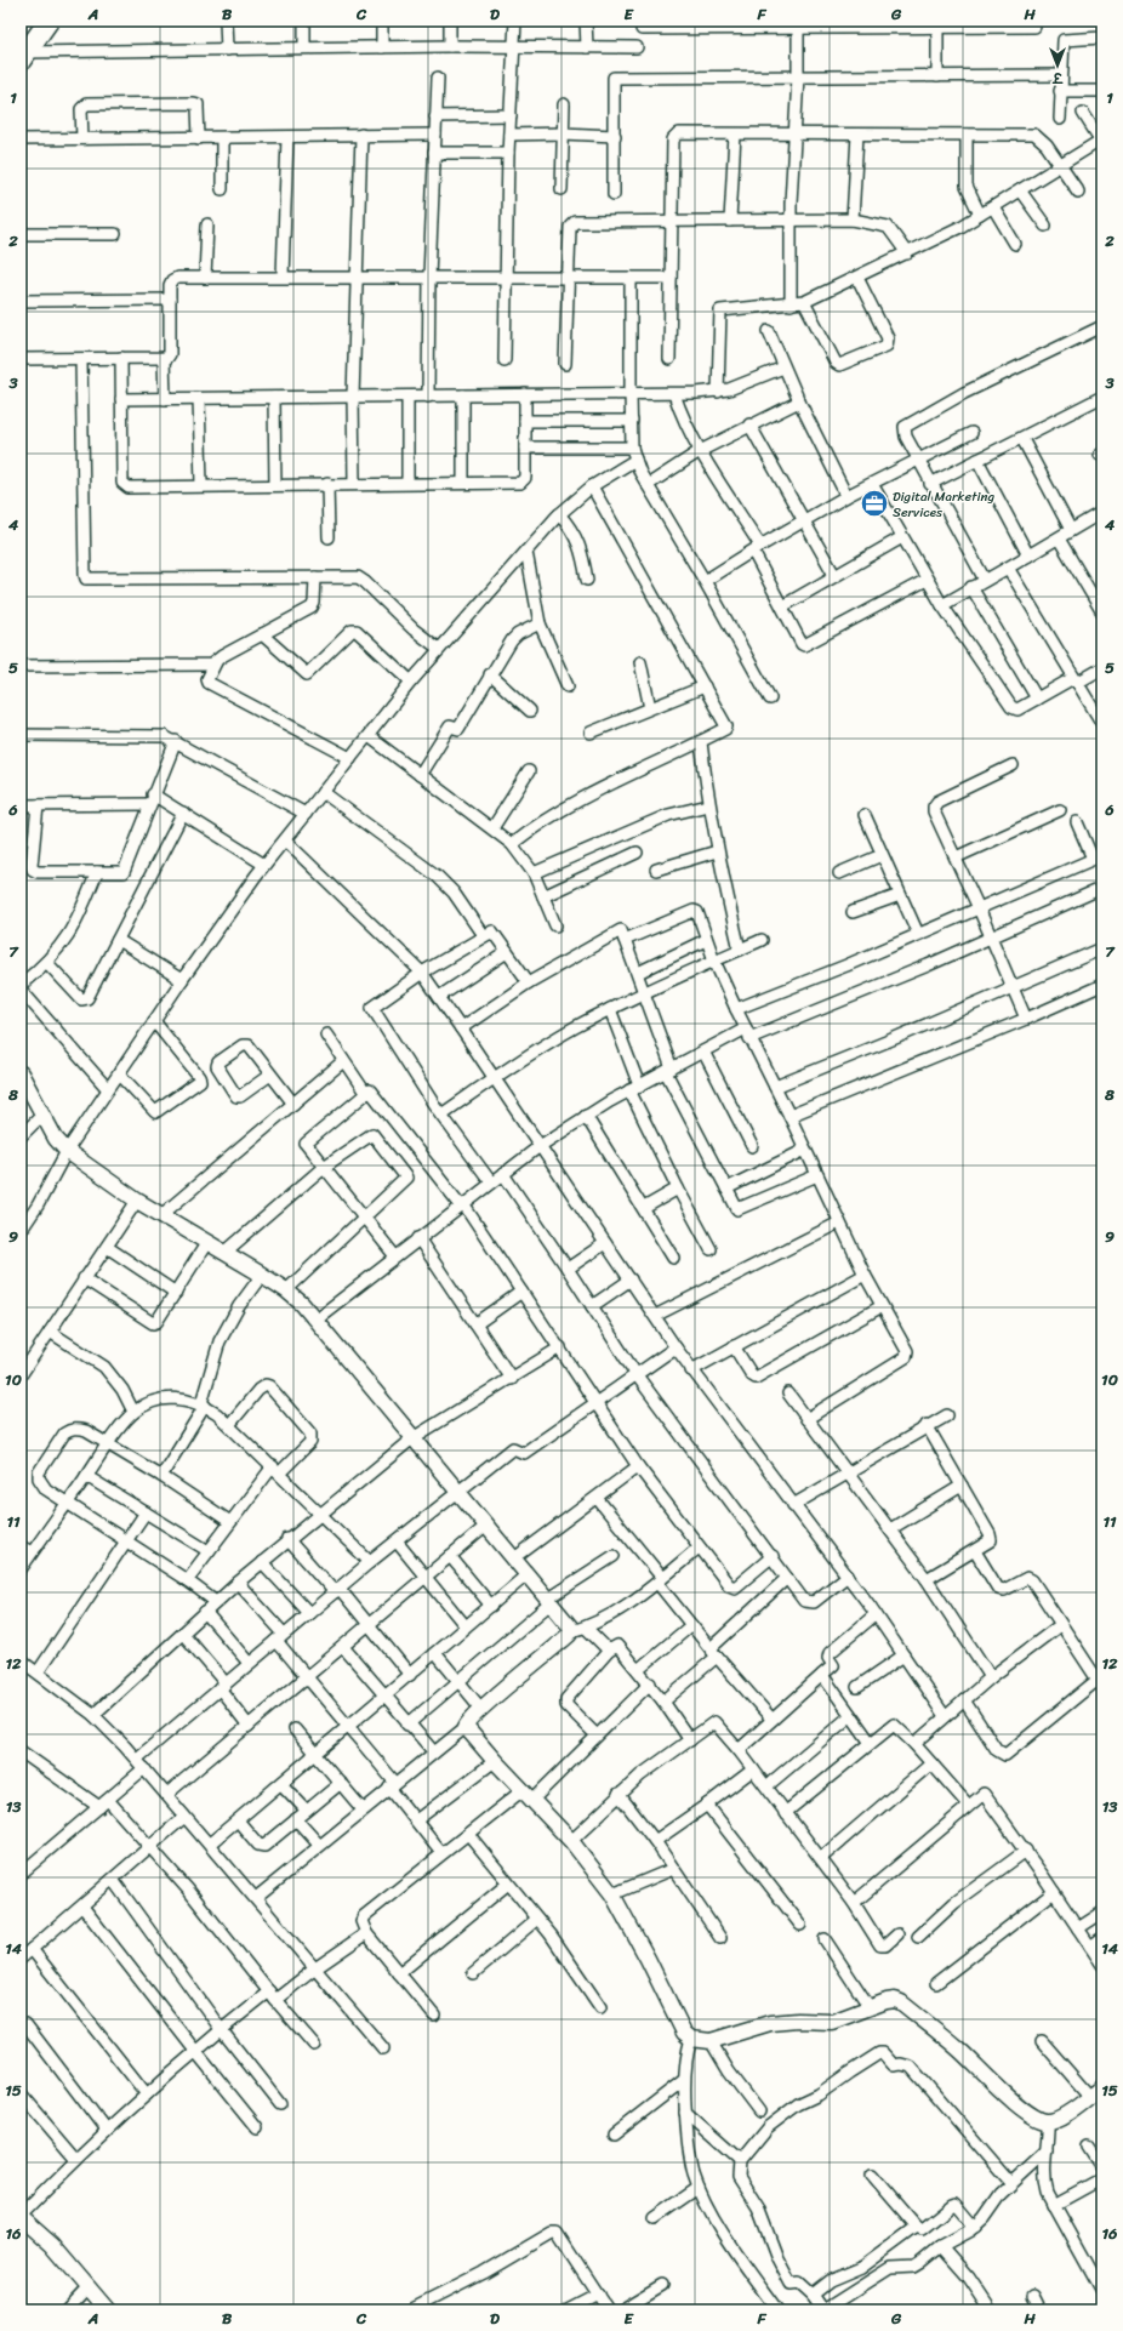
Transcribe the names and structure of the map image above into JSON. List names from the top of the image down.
{
  "places": {
    "office": ["Digital Marketing Services"]
  },
  "north": "bottom",
  "grid": {
    "columns": [
      "A",
      "B",
      "C",
      "D",
      "E",
      "F",
      "G",
      "H"
    ],
    "rows": [
      "1",
      "2",
      "3",
      "4",
      "5",
      "6",
      "7",
      "8",
      "9",
      "10",
      "11",
      "12",
      "13",
      "14",
      "15",
      "16"
    ]
  }
}
